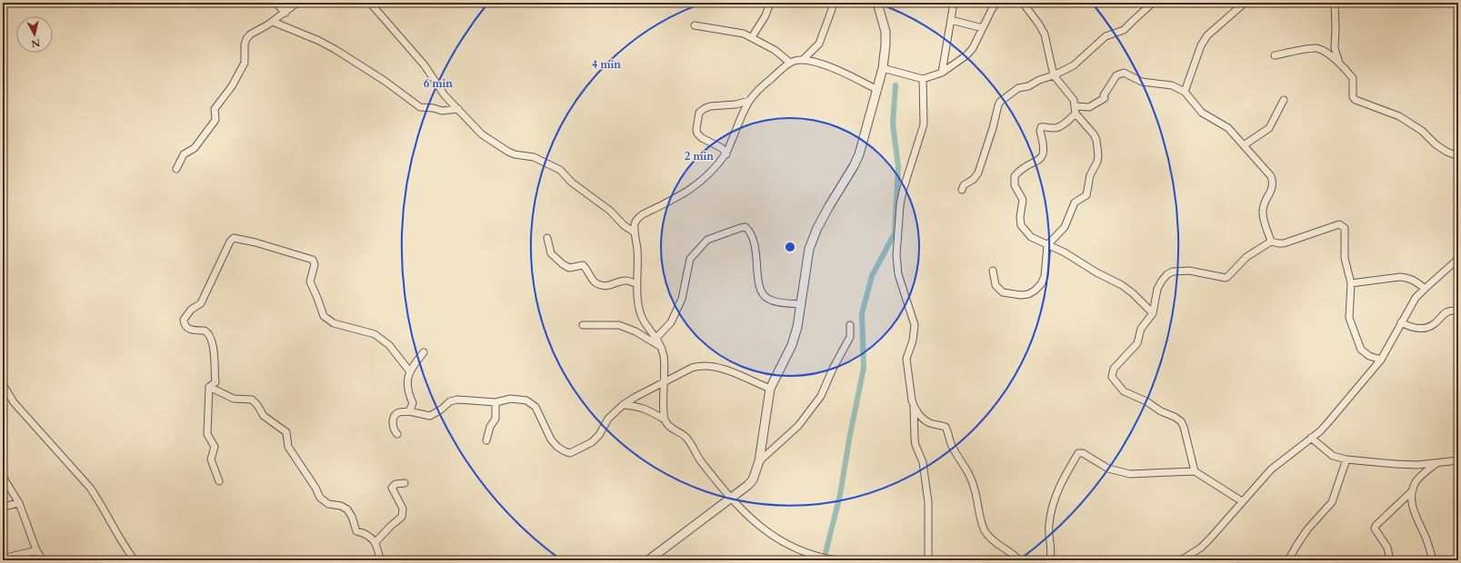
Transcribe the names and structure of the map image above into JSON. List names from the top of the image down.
{
  "north": "bottom",
  "rings": ["4 min", "6 min", "2 min"]
}
